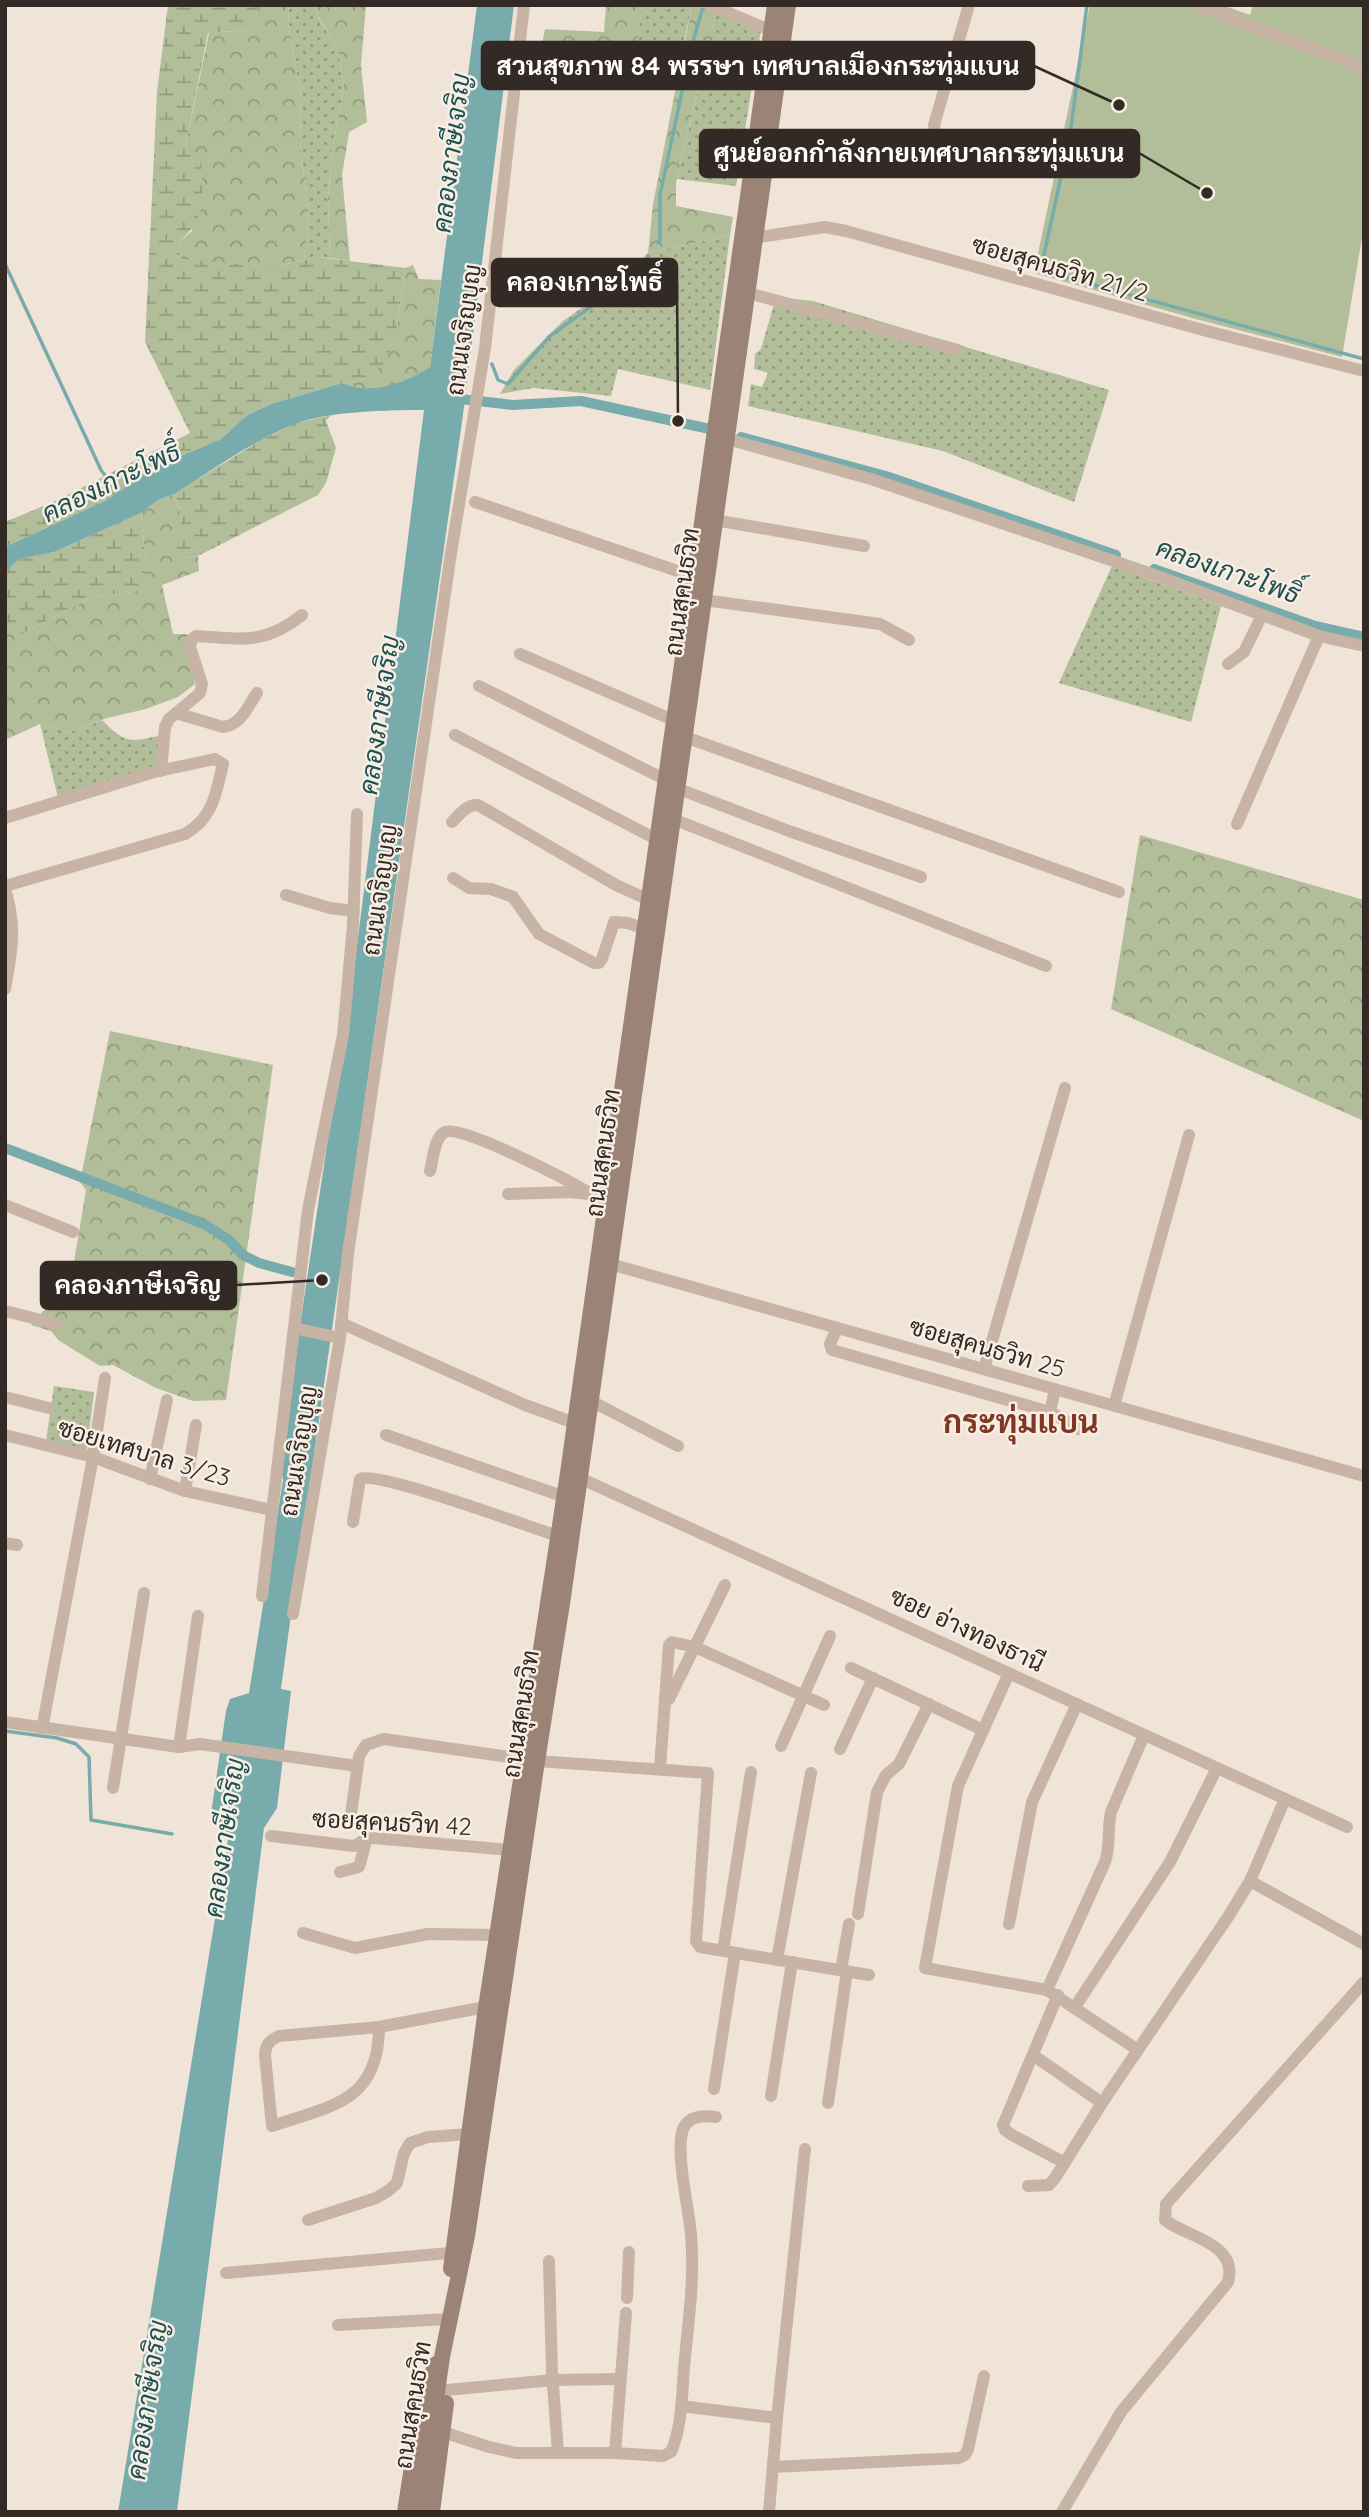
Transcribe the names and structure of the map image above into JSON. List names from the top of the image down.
{
  "streets": {
    "main road": ["ถนนสุคนธวิท"],
    "street": [
      "ซอยสุคนธวิท 21/2",
      "ถนนเจริญบุญ",
      "ซอยสุคนธวิท 25",
      "ซอยเทศบาล 3/23",
      "ซอย อ่างทองธานี",
      "ซอยสุคนธวิท 42"
    ]
  },
  "crossings": [
    ["ซอยสุคนธวิท 21/2", "ถนนสุคนธวิท"],
    ["ถนนสุคนธวิท", "ซอยสุคนธวิท 25"],
    ["ถนนสุคนธวิท", "ซอย อ่างทองธานี"],
    ["ถนนสุคนธวิท", "ซอยสุคนธวิท 42"]
  ],
  "districts": ["กระทุ่มแบน"],
  "water": ["คลองภาษีเจริญ", "คลองเกาะโพธิ์"],
  "places": [
    "สวนสุขภาพ 84 พรรษา เทศบาลเมืองกระทุ่มแบน",
    "ศูนย์ออกกำลังกายเทศบาลกระทุ่มแบน",
    "คลองเกาะโพธิ์",
    "คลองภาษีเจริญ"
  ]
}
